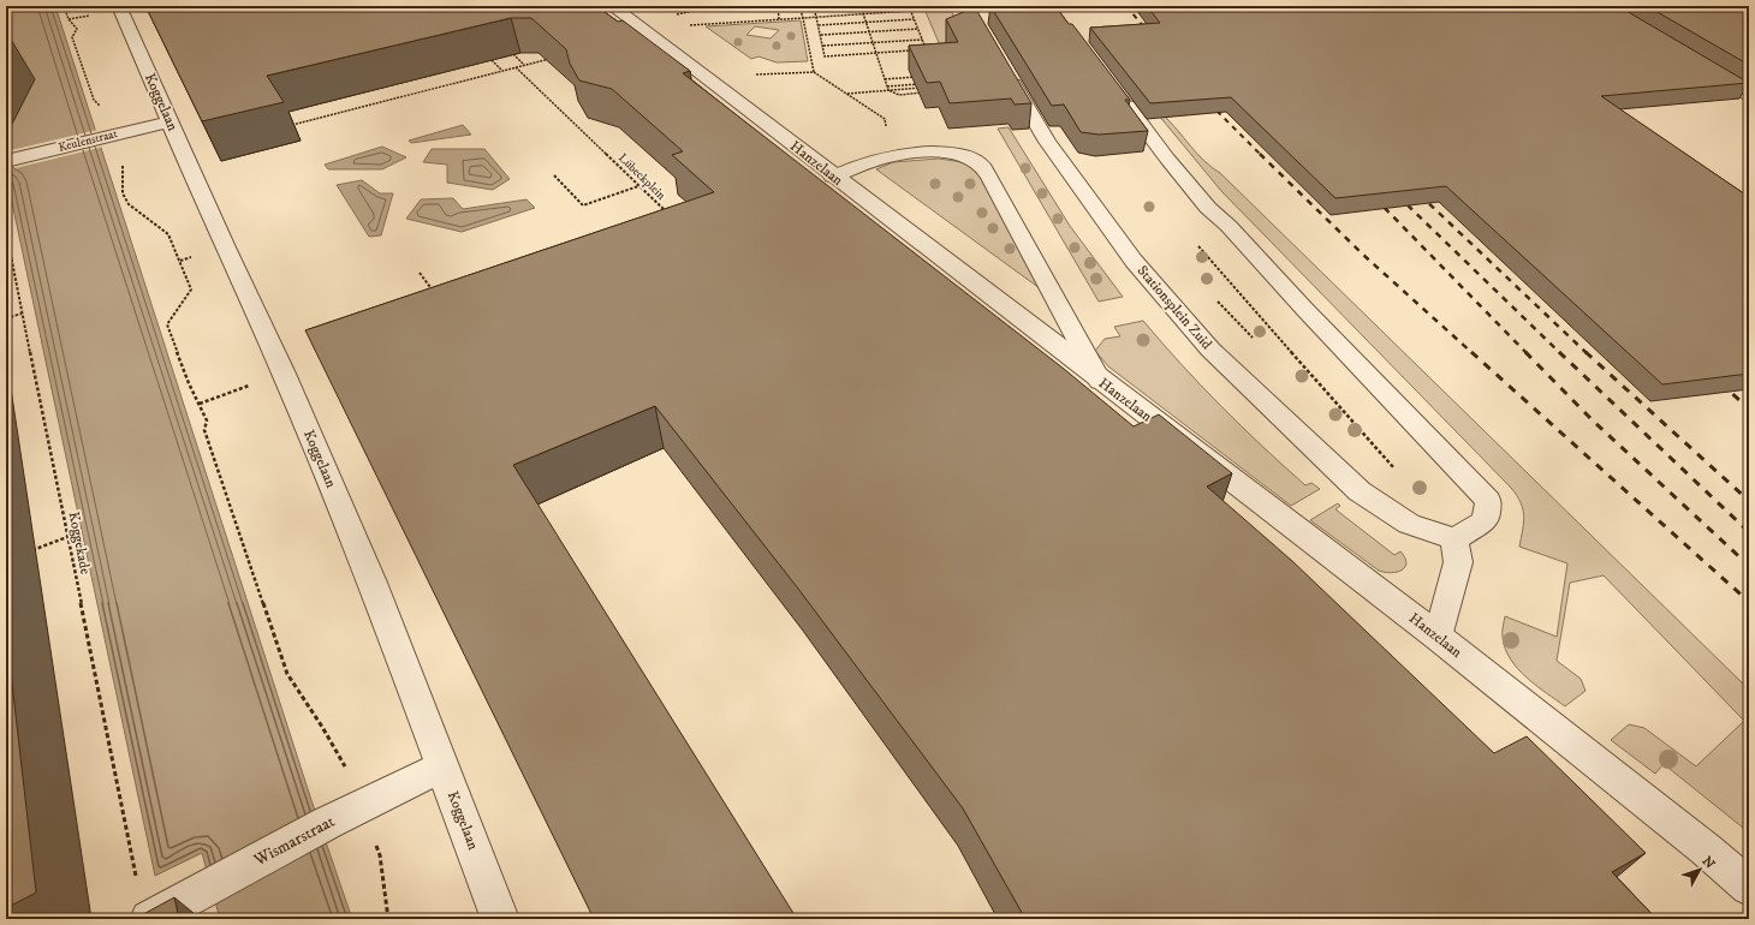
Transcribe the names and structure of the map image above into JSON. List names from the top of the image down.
{
  "streets": {
    "street": [
      "Koggelaan",
      "Keulenstraat",
      "Hanzelaan",
      "Wismarstraat"
    ],
    "lane": ["Stationsplein Zuid"],
    "path": ["Lübeckplein", "Koggekade"]
  },
  "crossings": [
    ["Koggelaan", "Keulenstraat"],
    ["Koggelaan", "Wismarstraat"]
  ],
  "north": "top right"
}
